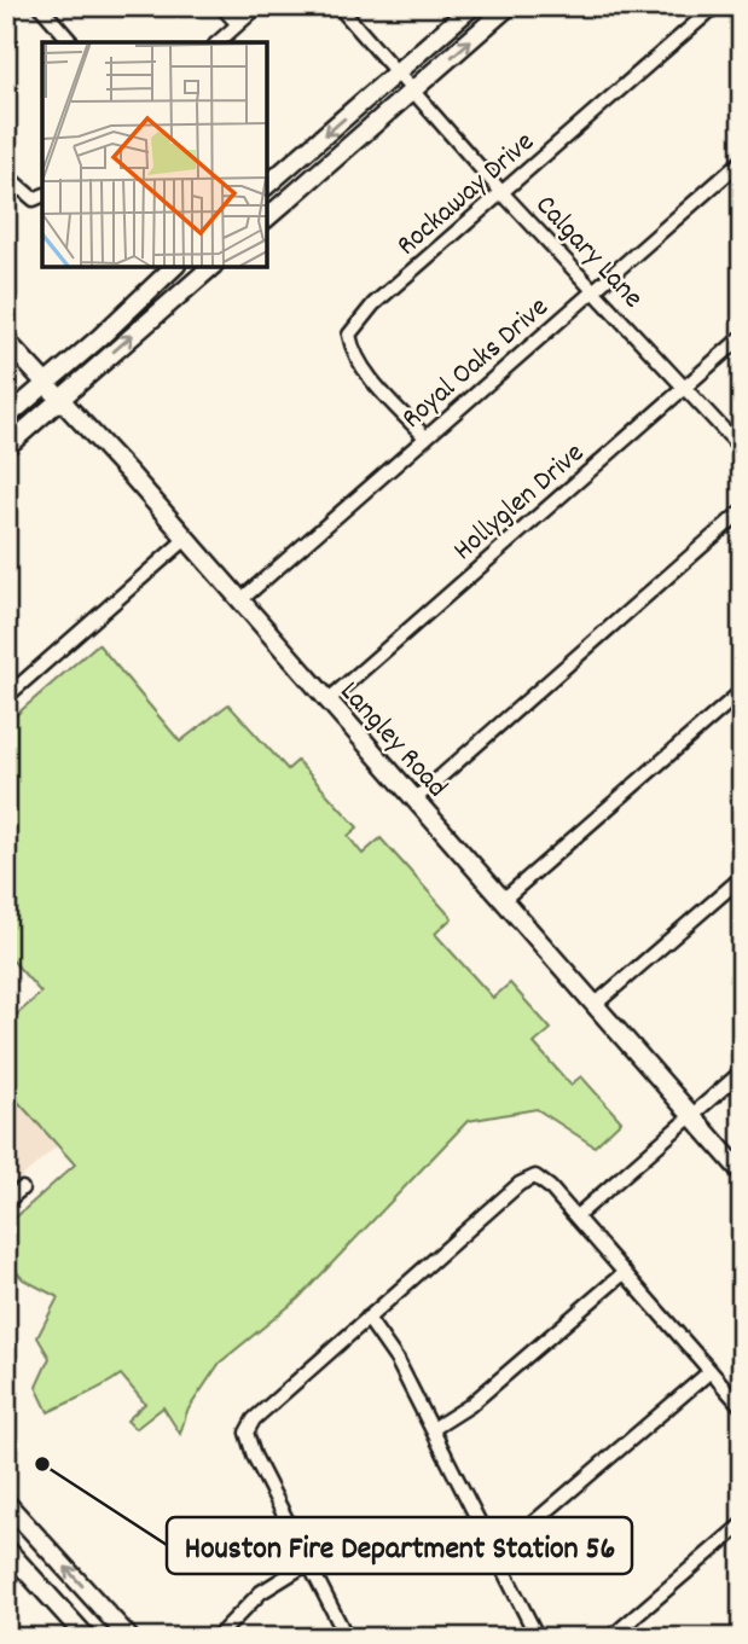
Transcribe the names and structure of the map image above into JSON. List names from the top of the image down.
{
  "streets": {
    "main road": ["Langley Road"],
    "street": [
      "Rockaway Drive",
      "Calgary Lane",
      "Royal Oaks Drive",
      "Hollyglen Drive"
    ]
  },
  "crossings": [
    ["Rockaway Drive", "Calgary Lane"],
    ["Rockaway Drive", "Royal Oaks Drive"],
    ["Calgary Lane", "Royal Oaks Drive"],
    ["Calgary Lane", "Hollyglen Drive"],
    ["Royal Oaks Drive", "Langley Road"],
    ["Hollyglen Drive", "Langley Road"]
  ],
  "places": ["Houston Fire Department Station 56"]
}
